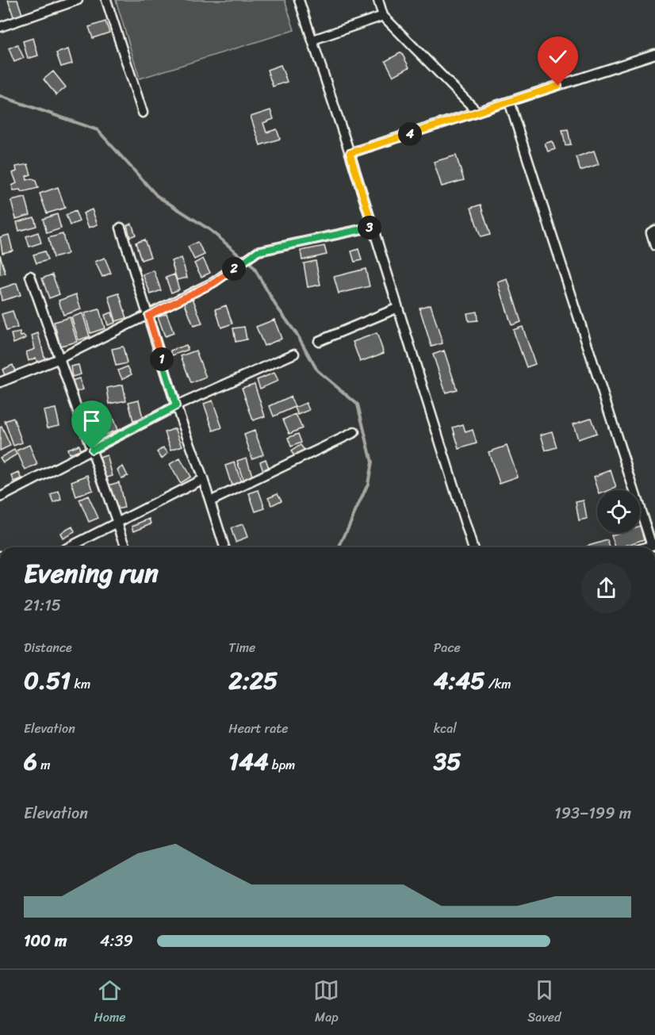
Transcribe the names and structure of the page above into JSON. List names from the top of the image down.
{
  "page": {
    "pins": [
      "4",
      "3",
      "2",
      "1"
    ],
    "heading": ["Evening run", "21:15"],
    "stats": [
      ["Distance", "0.51 km"],
      ["Time", "2:25"],
      ["Pace", "4:45 /km"],
      ["Elevation", "6 m"],
      ["Heart rate", "144 bpm"],
      ["kcal", "35"]
    ],
    "chart": ["Elevation", "193–199 m"],
    "list": [
      {
        "name": "100 m",
        "note": "4:39"
      }
    ],
    "tabs": ["Home", "Map", "Saved"]
  }
}
